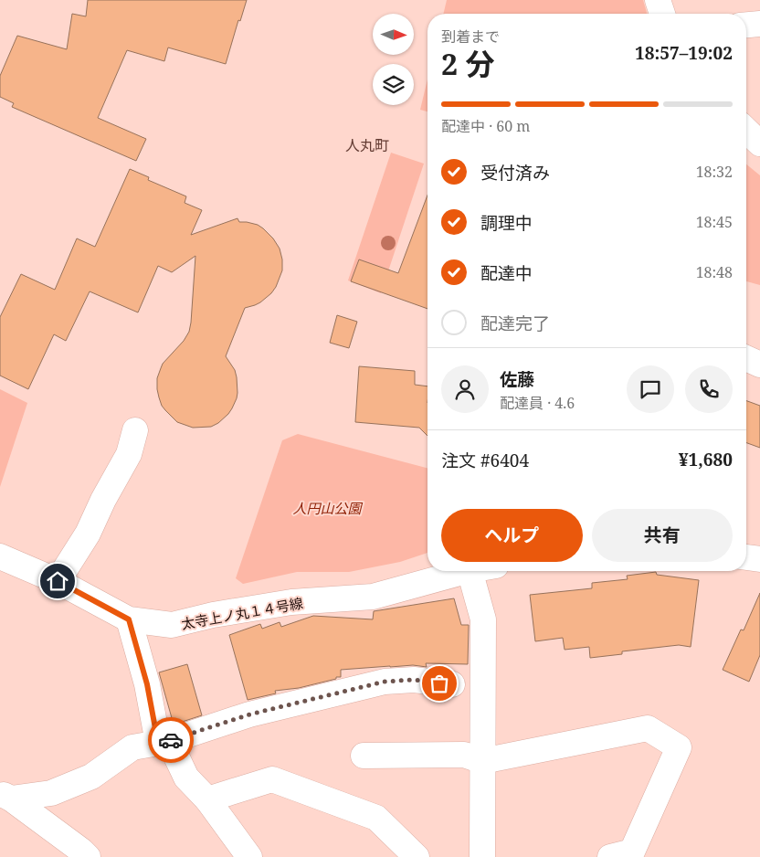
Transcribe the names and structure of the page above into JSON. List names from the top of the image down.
{
  "streets": {
    "street": ["太寺上ノ丸１４号線"]
  },
  "districts": ["人丸町"],
  "parks": ["人円山公園"],
  "north": "right",
  "page": {
    "heading": ["2 分", "到着まで", "18:57–19:02"],
    "panel": [
      "佐藤",
      "配達員 · 4.6",
      "注文 #6404",
      "¥1,680"
    ],
    "bar": "配達中 · 60 m",
    "list": [
      ["受付済み", "18:32"],
      ["調理中", "18:45"],
      ["配達中", "18:48"],
      "配達完了"
    ],
    "buttons": ["ヘルプ", "共有"]
  }
}
